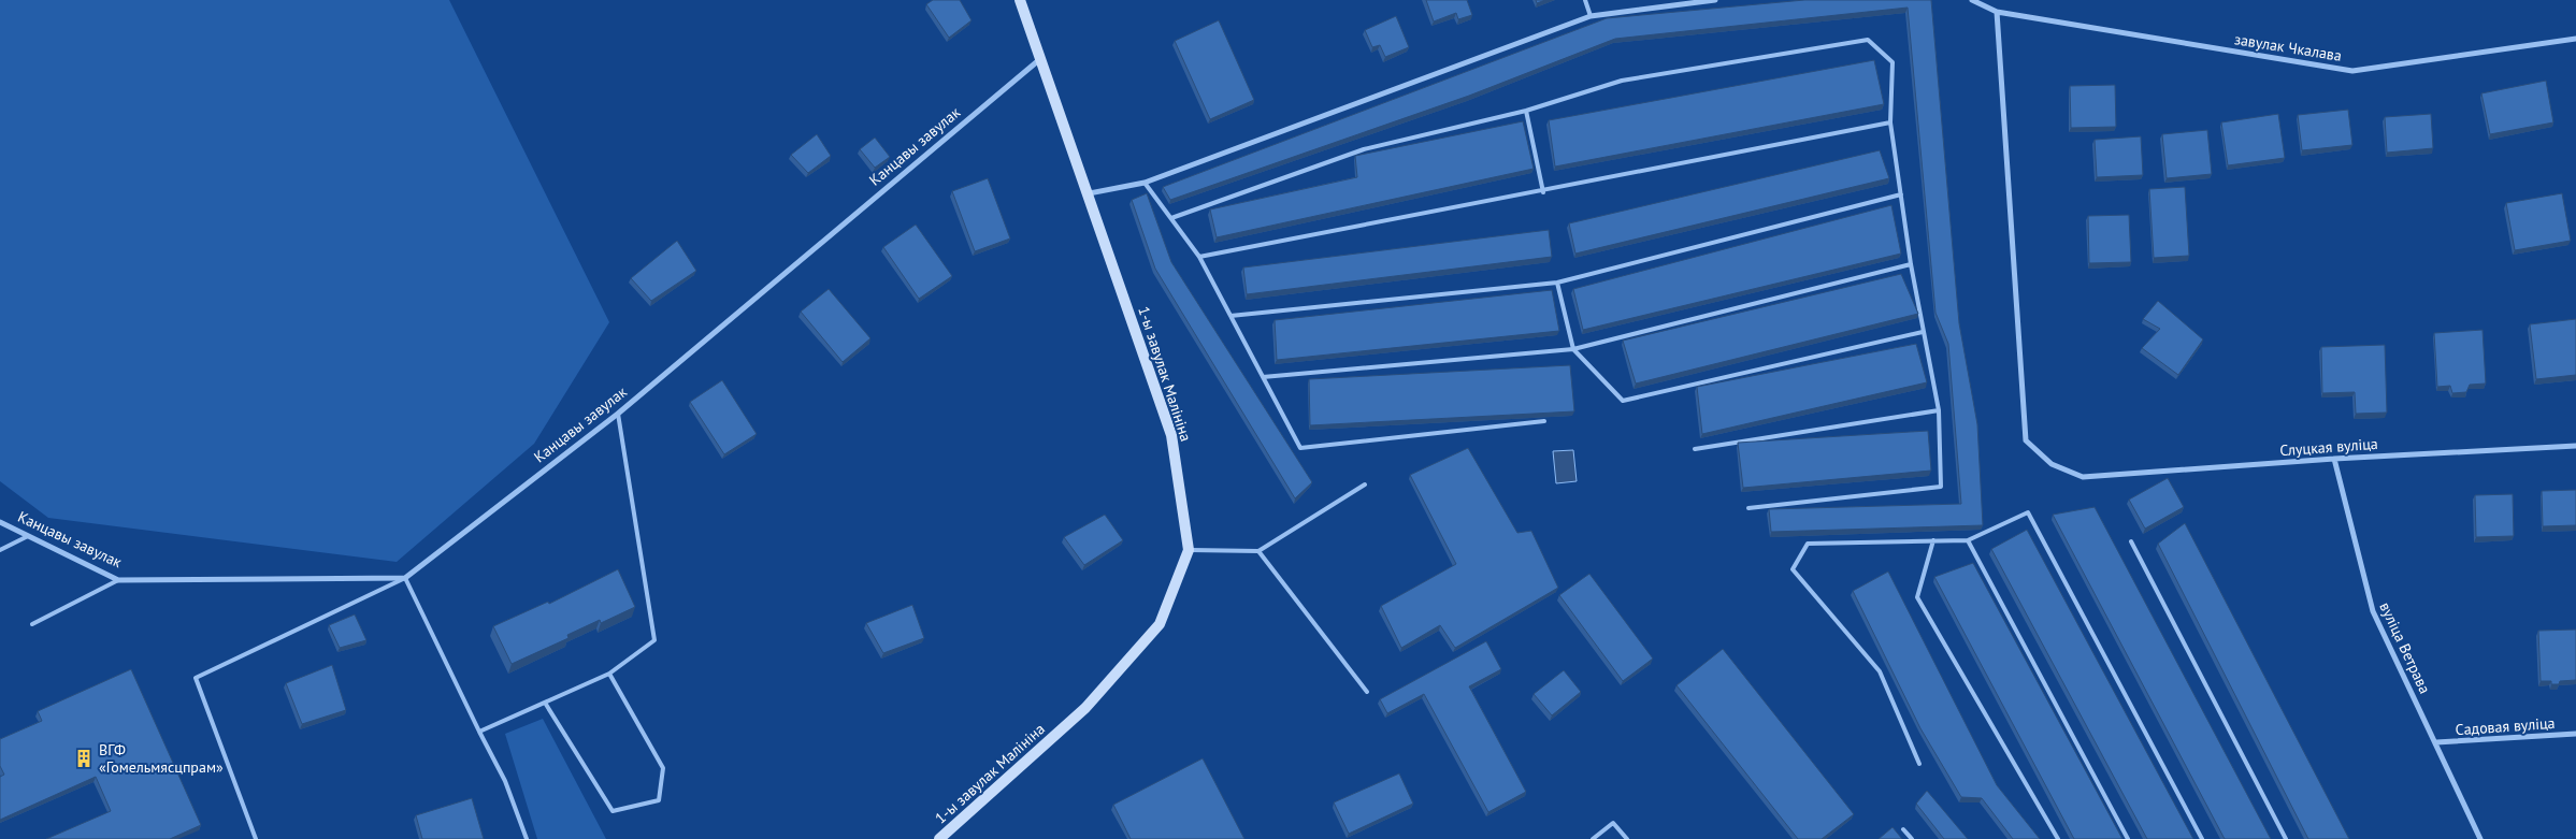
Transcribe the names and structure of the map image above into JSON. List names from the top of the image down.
{
  "streets": {
    "street": [
      "завулак Чкалава",
      "Канцавы завулак",
      "1-ы завулак Малініна",
      "Слуцкая вуліца",
      "вуліца Ветрава",
      "Садовая вуліца"
    ]
  },
  "crossings": [
    ["завулак Чкалава", "Слуцкая вуліца"],
    ["Канцавы завулак", "1-ы завулак Малініна"],
    ["Слуцкая вуліца", "вуліца Ветрава"],
    ["вуліца Ветрава", "Садовая вуліца"]
  ],
  "places": {
    "building": ["ВГФ «Гомельмясцпрам»"]
  }
}
